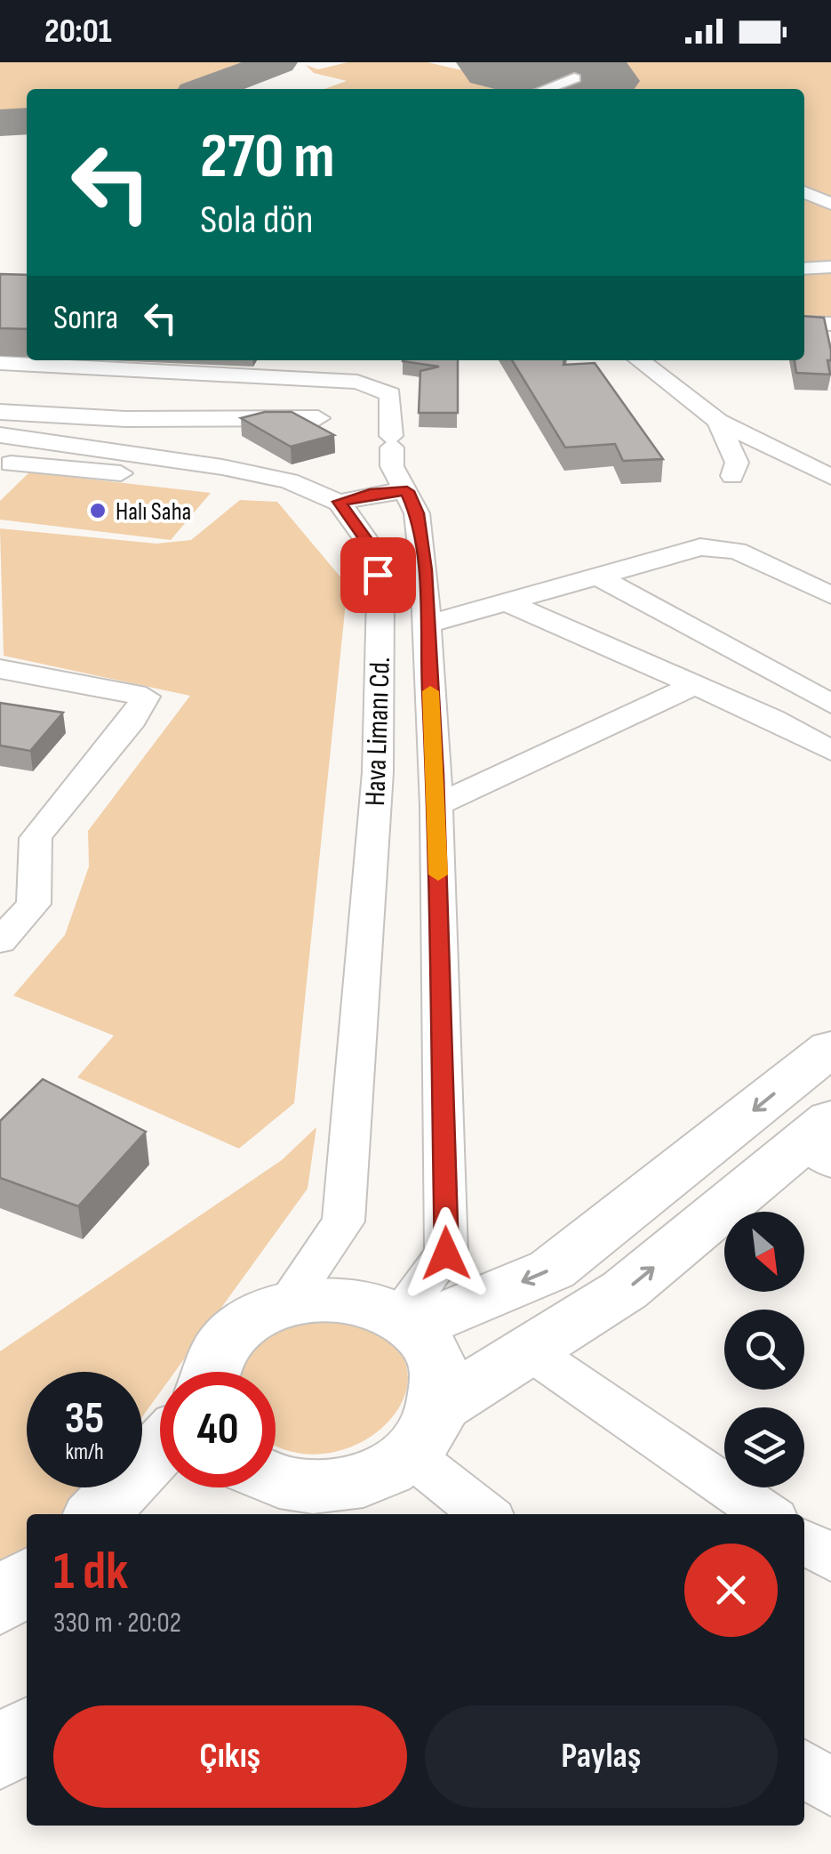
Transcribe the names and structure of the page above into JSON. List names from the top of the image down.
{
  "streets": {
    "street": ["Hava Limanı Cd."]
  },
  "places": ["Halı Saha"],
  "north": "bottom right",
  "page": {
    "status": "20:01",
    "turn": ["270 m", "Sola dön"],
    "then": "Sonra",
    "speed": "35 km/h",
    "limit": "40",
    "heading": ["1 dk", "330 m · 20:02"],
    "buttons": ["Çıkış", "Paylaş"]
  }
}
